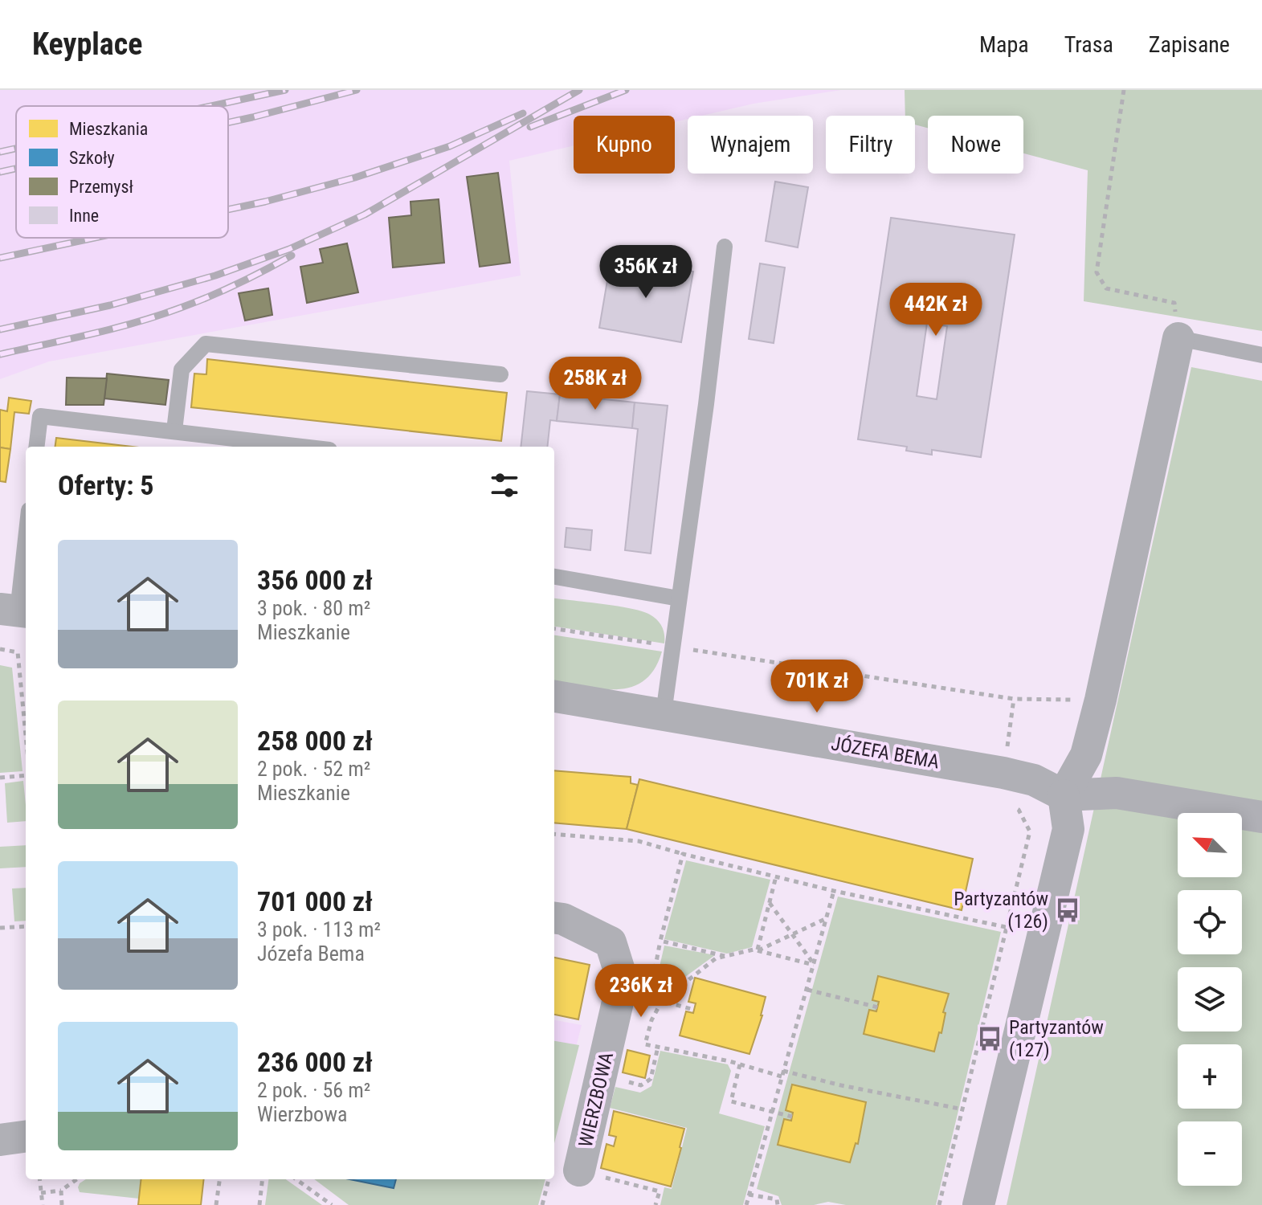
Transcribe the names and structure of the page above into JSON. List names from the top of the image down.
{
  "streets": {
    "street": ["JÓZEFA BEMA", "WIERZBOWA"]
  },
  "places": {
    "bus stop": ["Partyzantów (126)", "Partyzantów (127)"]
  },
  "legend": [
    "Mieszkania",
    "Szkoły",
    "Przemysł",
    "Inne"
  ],
  "north": "top left",
  "page": {
    "header": "Keyplace",
    "nav": ["Mapa", "Trasa", "Zapisane"],
    "chip": [
      "Kupno",
      "Wynajem",
      "Filtry",
      "Nowe"
    ],
    "price": [
      "356K zł",
      "442K zł",
      "258K zł",
      "701K zł",
      "236K zł"
    ],
    "heading": "Oferty: 5",
    "list": [
      {
        "name": "356 000 zł",
        "note": "3 pok. · 80 m² · Mieszkanie"
      },
      {
        "name": "258 000 zł",
        "note": "2 pok. · 52 m² · Mieszkanie"
      },
      {
        "name": "701 000 zł",
        "note": "3 pok. · 113 m² · Józefa Bema"
      },
      {
        "name": "236 000 zł",
        "note": "2 pok. · 56 m² · Wierzbowa"
      }
    ],
    "map_buttons": ["+", "−"]
  }
}
